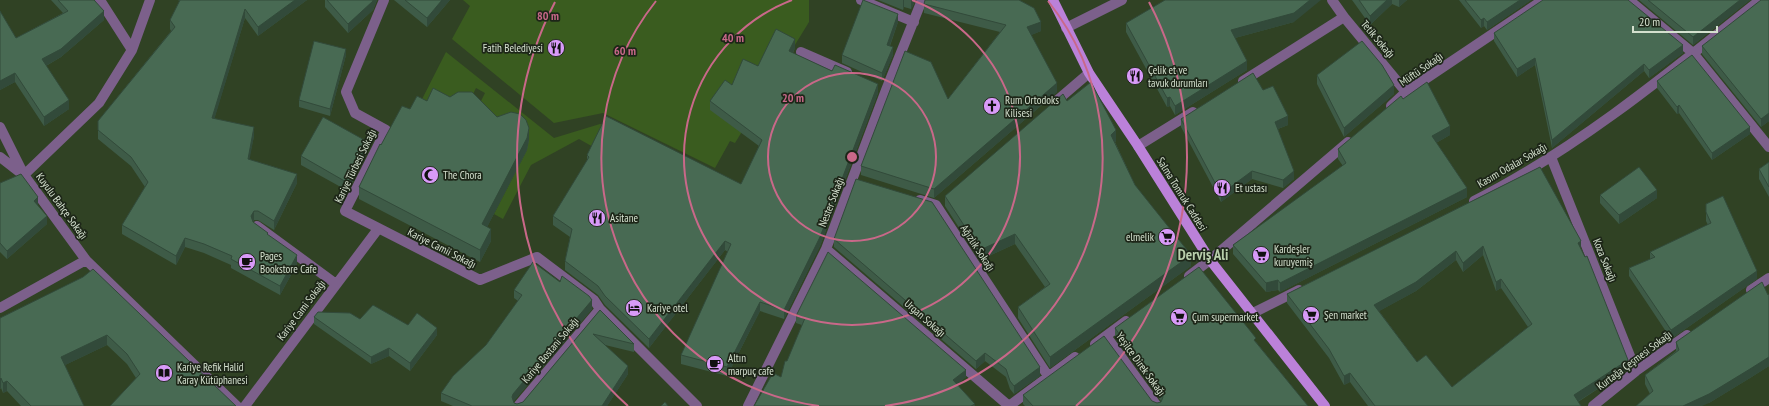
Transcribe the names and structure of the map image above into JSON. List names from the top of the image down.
{
  "streets": {
    "main road": ["Salma Tomruk Caddesi"],
    "street": [
      "Tetik Sokağı",
      "Müftü Sokağı",
      "Kasım Odalar Sokağı",
      "Kariye Türbesi Sokağı",
      "Nester Sokağı",
      "Kuyulu Bahçe Sokağı",
      "Kariye Camii Sokağı",
      "Ağızlık Sokağı",
      "Koza Sokağı",
      "Kariye Cami Sokağı",
      "Urgan Sokağı",
      "Kariye Bostani Sokağı",
      "Kurtağa Çeşmesi Sokağı",
      "Yeşilce Direk Sokağı"
    ]
  },
  "crossings": [
    ["Tetik Sokağı", "Müftü Sokağı"],
    ["Kasım Odalar Sokağı", "Koza Sokağı"],
    ["Kariye Türbesi Sokağı", "Kariye Camii Sokağı"],
    ["Kariye Türbesi Sokağı", "Kariye Cami Sokağı"],
    ["Nester Sokağı", "Urgan Sokağı"],
    ["Kariye Camii Sokağı", "Kariye Cami Sokağı"],
    ["Kariye Camii Sokağı", "Kariye Bostani Sokağı"],
    ["Koza Sokağı", "Kurtağa Çeşmesi Sokağı"]
  ],
  "districts": ["Derviş Ali"],
  "places": {
    "restaurant": [
      "Fatih Belediyesi",
      "Çelik et ve tavuk durumları",
      "Et ustası",
      "Asitane"
    ],
    "church": ["Rum Ortodoks Kilisesi"],
    "mosque": ["The Chora"],
    "supermarket": [
      "elmelik",
      "Kardeşler kuruyemiş",
      "Şen market",
      "Çum supermarket"
    ],
    "cafe": ["Pages Bookstore Cafe", "Altın marpuç cafe"],
    "hotel": ["Kariye otel"],
    "library": ["Kariye Refik Halid Karay Kütüphanesi"]
  },
  "scale_bar": "20 m",
  "rings": [
    "80 m",
    "40 m",
    "60 m",
    "20 m"
  ]
}
